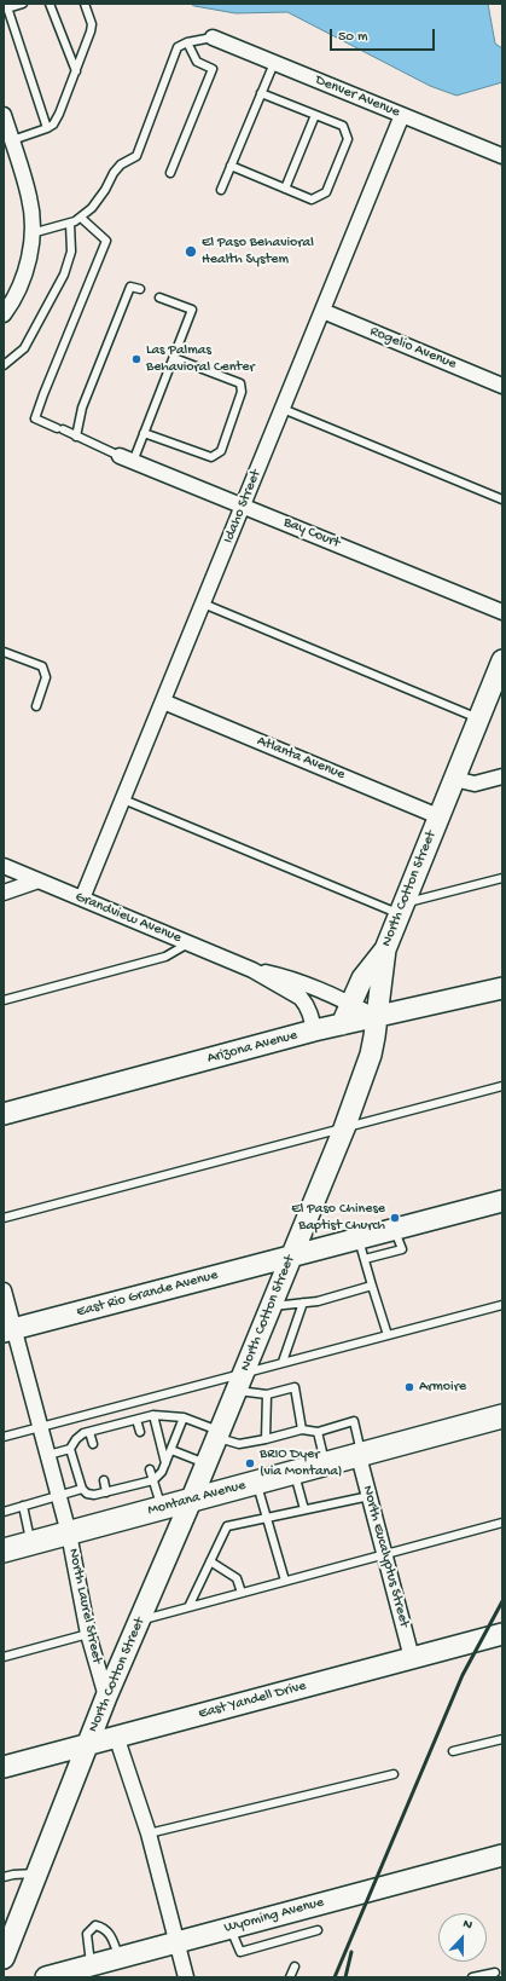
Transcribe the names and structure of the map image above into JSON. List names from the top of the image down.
{
  "streets": {
    "main road": [
      "North Cotton Street",
      "Arizona Avenue",
      "East Rio Grande Avenue",
      "Montana Avenue",
      "North Laurel Street",
      "East Yandell Drive",
      "Wyoming Avenue"
    ],
    "street": [
      "Denver Avenue",
      "Rogelio Avenue",
      "Idaho Street",
      "Bay Court",
      "Atlanta Avenue",
      "Grandview Avenue",
      "North Eucalyptus Street"
    ]
  },
  "crossings": [
    ["Denver Avenue", "Idaho Street"],
    ["Rogelio Avenue", "Idaho Street"],
    ["Idaho Street", "Bay Court"],
    ["Idaho Street", "Atlanta Avenue"],
    ["Idaho Street", "Grandview Avenue"],
    ["Atlanta Avenue", "North Cotton Street"],
    ["North Cotton Street", "Grandview Avenue"],
    ["North Cotton Street", "Arizona Avenue"],
    ["North Cotton Street", "East Rio Grande Avenue"],
    ["North Cotton Street", "Montana Avenue"],
    ["North Cotton Street", "North Laurel Street"],
    ["North Cotton Street", "East Yandell Drive"],
    ["Grandview Avenue", "Arizona Avenue"],
    ["East Rio Grande Avenue", "North Laurel Street"],
    ["Montana Avenue", "North Eucalyptus Street"],
    ["Montana Avenue", "North Laurel Street"],
    ["North Eucalyptus Street", "East Yandell Drive"],
    ["North Laurel Street", "East Yandell Drive"],
    ["North Laurel Street", "Wyoming Avenue"]
  ],
  "places": [
    "El Paso Behavioral Health System",
    "Las Palmas Behavioral Center",
    "El Paso Chinese Baptist Church",
    "Armoire",
    "BRIO Dyer (via Montana)"
  ],
  "scale_bar": "50 m",
  "north": "top"
}
